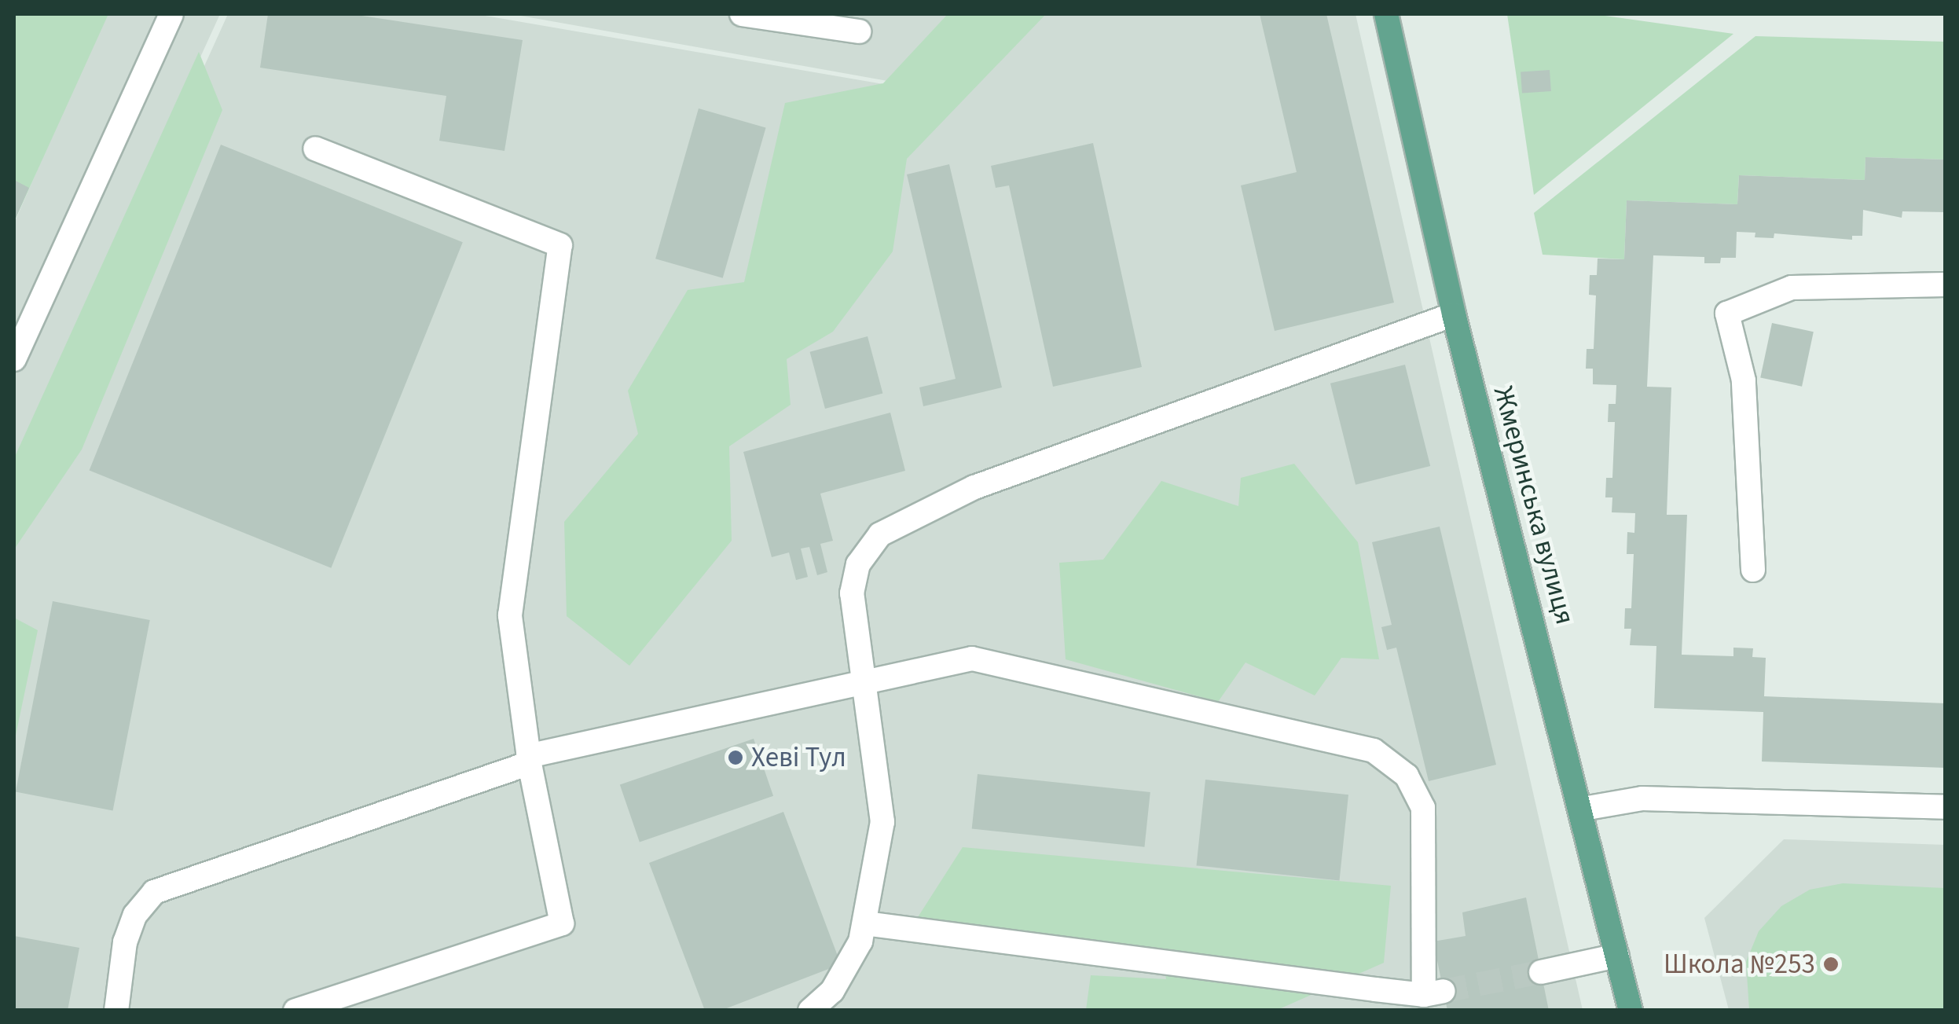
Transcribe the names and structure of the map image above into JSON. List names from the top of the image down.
{
  "streets": {
    "main road": ["Жмеринська вулиця"]
  },
  "places": ["Хеві Тул", "Школа №253"]
}
